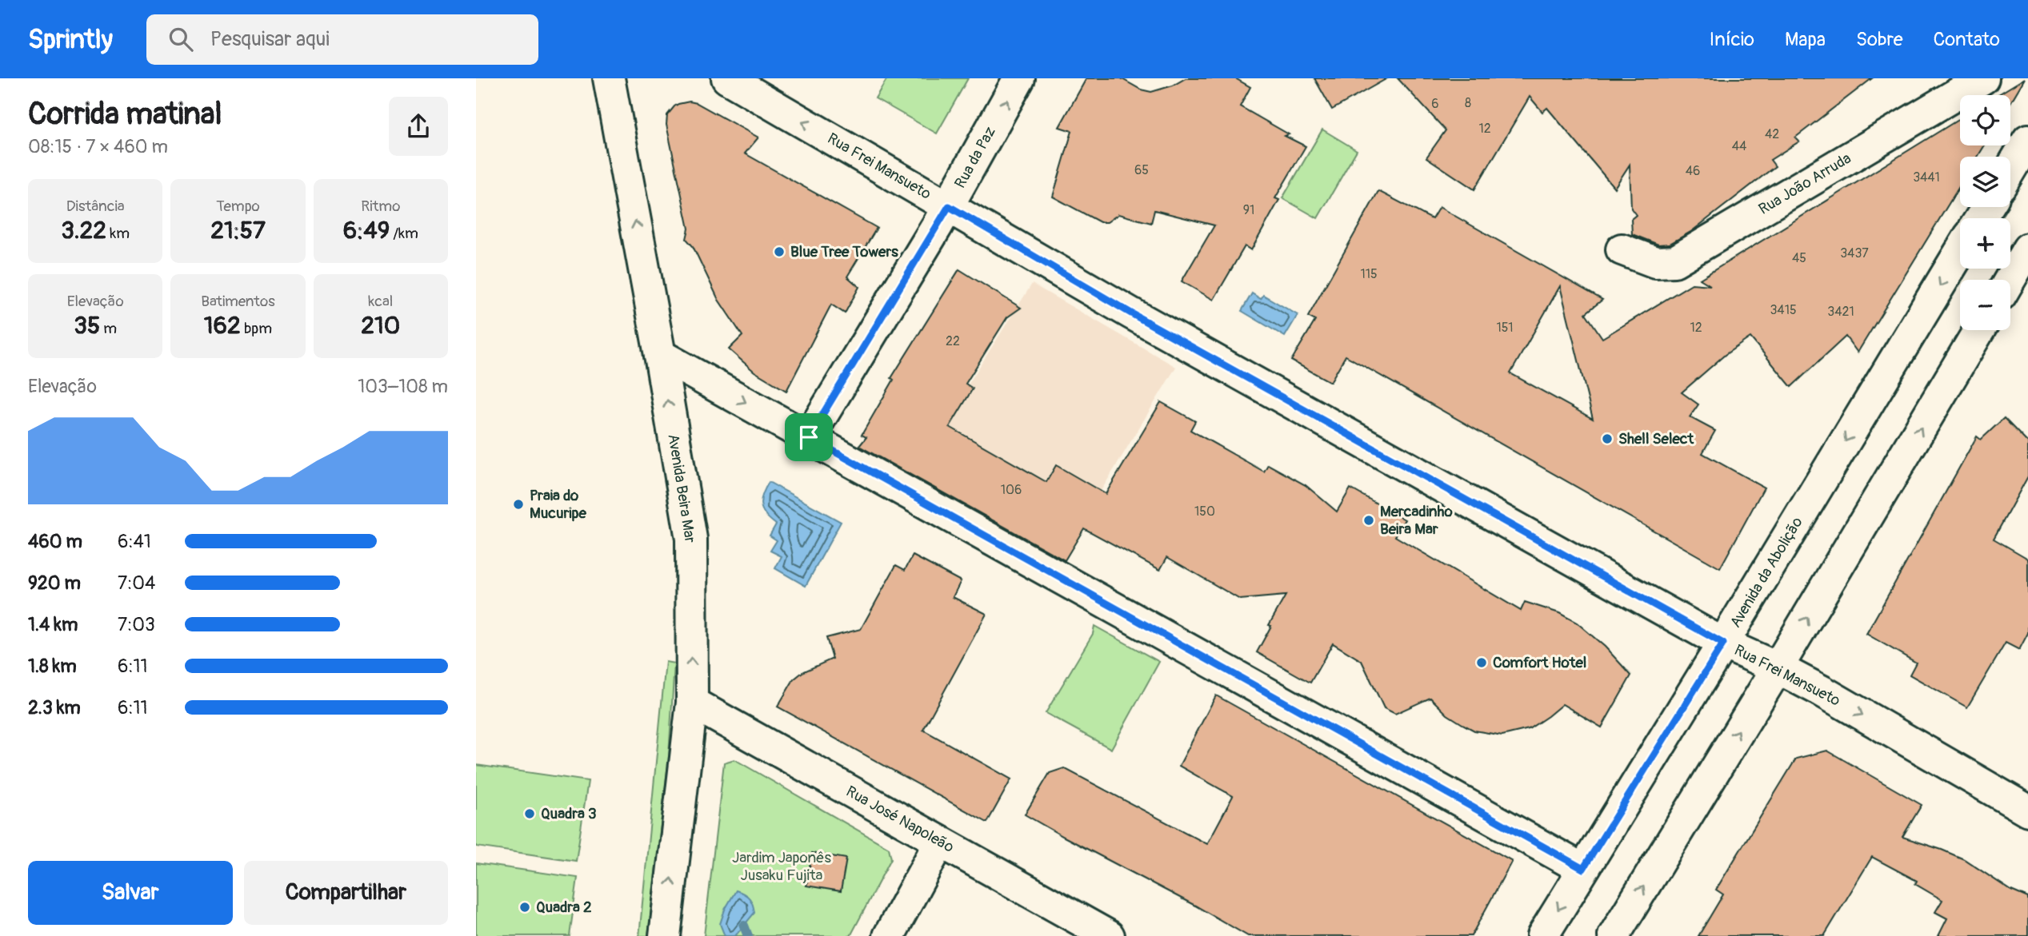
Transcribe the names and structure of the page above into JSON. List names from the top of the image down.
{
  "streets": {
    "street": [
      "Rua da Paz",
      "Rua Frei Mansueto",
      "Rua João Arruda",
      "Avenida Beira Mar",
      "Avenida da Abolição",
      "Rua José Napoleão"
    ]
  },
  "crossings": [
    ["Rua da Paz", "Rua Frei Mansueto"],
    ["Rua Frei Mansueto", "Avenida da Abolição"],
    ["Avenida Beira Mar", "Rua José Napoleão"]
  ],
  "one_way": ["Rua da Paz", "Avenida Beira Mar"],
  "parks": ["Jardim Japonês Jusaku Fujita"],
  "places": [
    "Blue Tree Towers",
    "Shell Select",
    "Praia do Mucuripe",
    "Mercadinho Beira Mar",
    "Comfort Hotel",
    "Quadra 3",
    "Quadra 2"
  ],
  "house_numbers": [
    "8",
    "6",
    "12",
    "42",
    "44",
    "65",
    "46",
    "3441",
    "91",
    "3437",
    "45",
    "115",
    "3415",
    "3421",
    "151",
    "12",
    "22",
    "106",
    "150"
  ],
  "page": {
    "header": "Sprintly",
    "search": "Pesquisar aqui",
    "nav": [
      "Início",
      "Mapa",
      "Sobre",
      "Contato"
    ],
    "heading": ["Corrida matinal", "08:15 · 7 × 460 m"],
    "map_buttons": ["+", "−"],
    "stats": [
      ["Distância", "3.22 km"],
      ["Tempo", "21:57"],
      ["Ritmo", "6:49 /km"],
      ["Elevação", "35 m"],
      ["Batimentos", "162 bpm"],
      ["kcal", "210"]
    ],
    "chart": ["Elevação", "103–108 m"],
    "list": [
      {
        "name": "460 m",
        "note": "6:41"
      },
      {
        "name": "920 m",
        "note": "7:04"
      },
      {
        "name": "1.4 km",
        "note": "7:03"
      },
      {
        "name": "1.8 km",
        "note": "6:11"
      },
      {
        "name": "2.3 km",
        "note": "6:11"
      }
    ],
    "buttons": ["Salvar", "Compartilhar"]
  }
}
